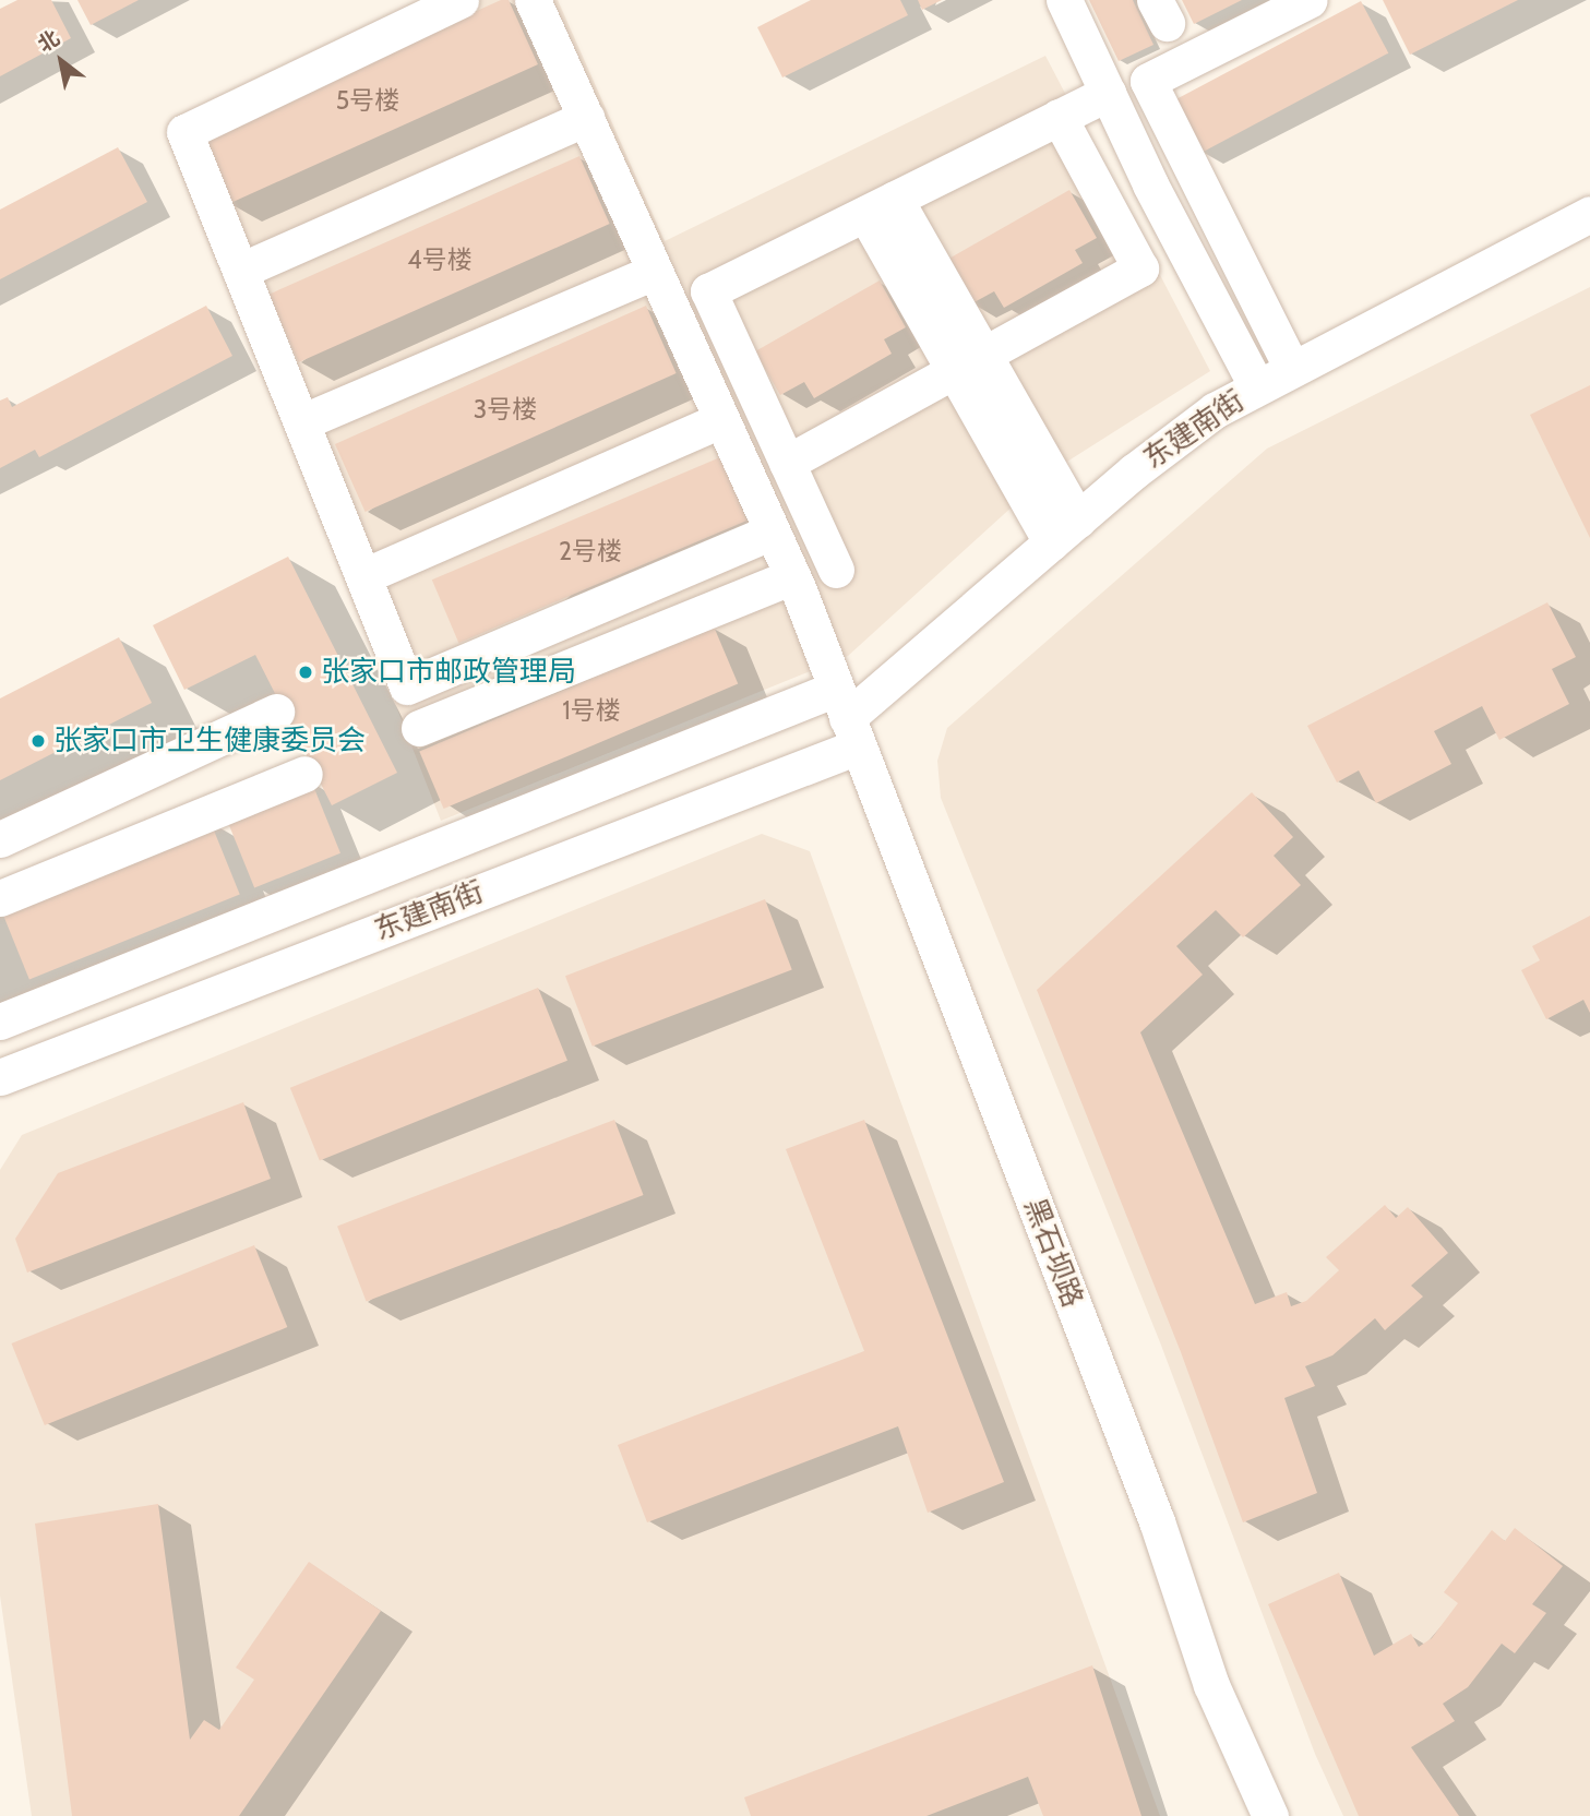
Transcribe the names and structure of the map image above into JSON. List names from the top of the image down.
{
  "streets": {
    "street": ["东建南街", "黑石坝路"]
  },
  "crossings": [
    ["东建南街", "黑石坝路"]
  ],
  "places": ["张家口市邮政管理局", "张家口市卫生健康委员会"],
  "house_numbers": [
    "5号楼",
    "4号楼",
    "3号楼",
    "2号楼",
    "1号楼"
  ],
  "north": "top left"
}
